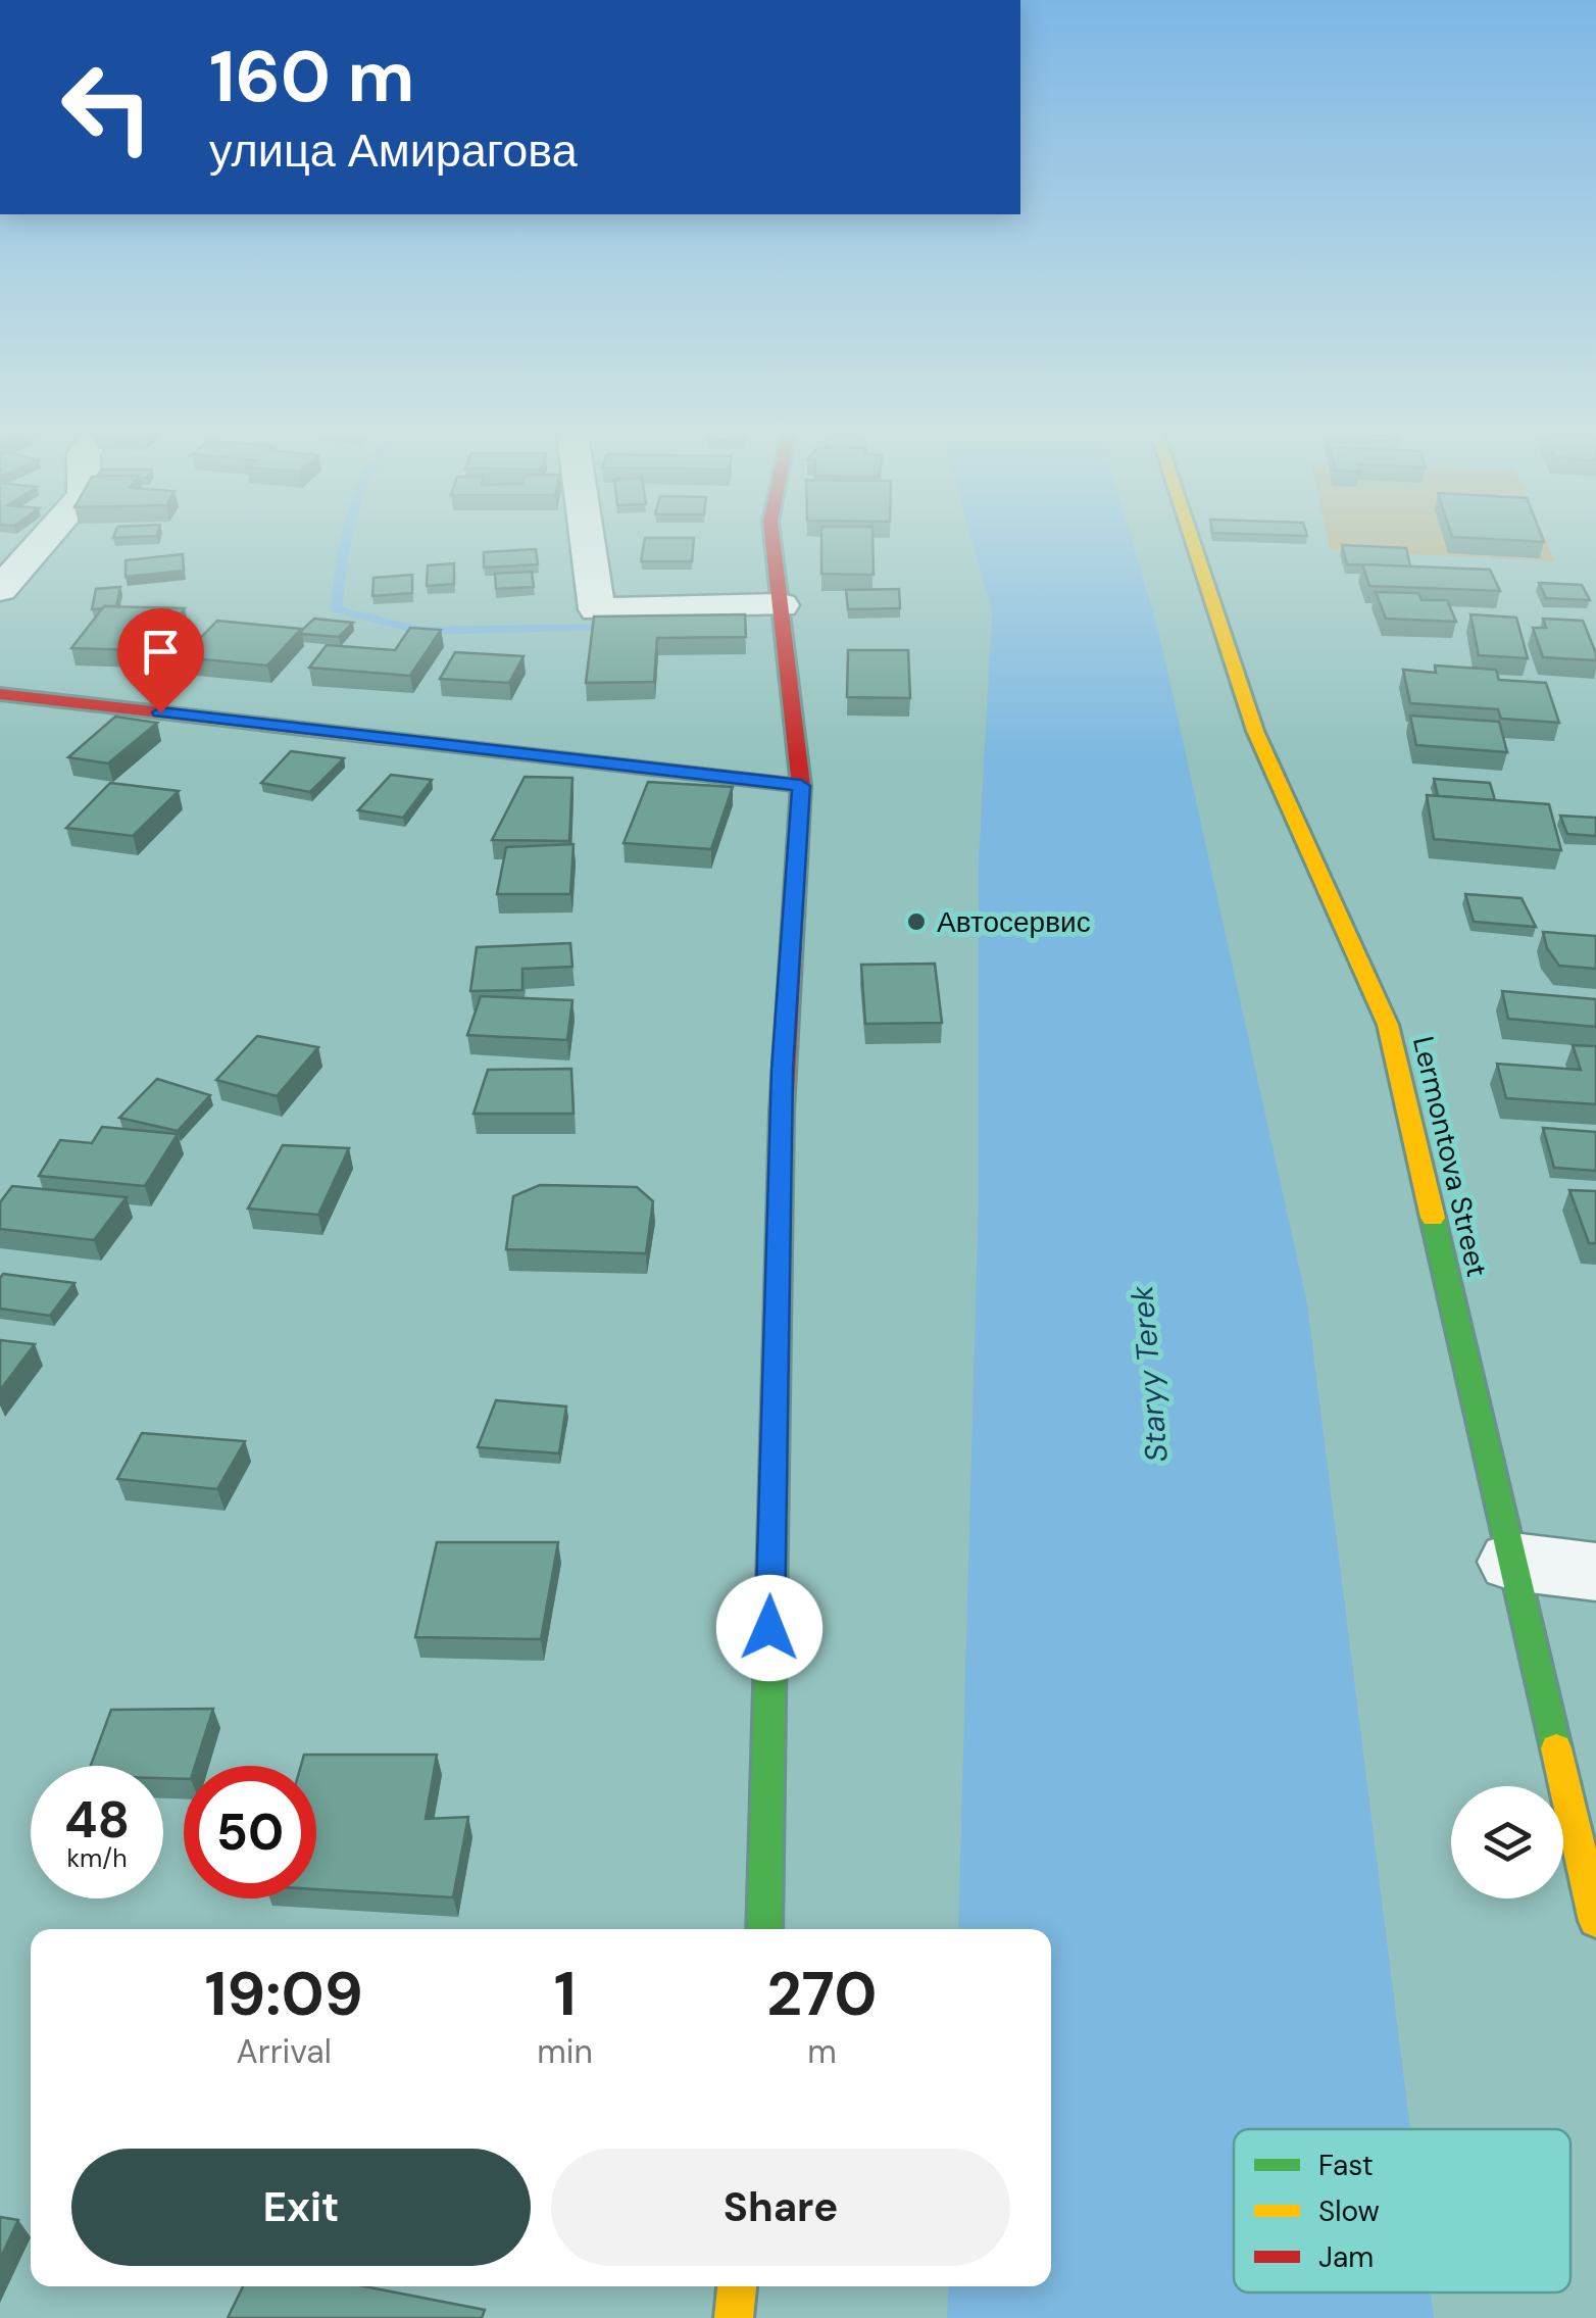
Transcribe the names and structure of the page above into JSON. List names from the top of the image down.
{
  "streets": {
    "street": ["Lermontova Street"]
  },
  "water": ["Staryy Terek"],
  "places": ["Автосервис"],
  "legend": ["Fast", "Slow", "Jam"],
  "page": {
    "turn": ["160 m", "улица Амирагова"],
    "speed": "48 km/h",
    "limit": "50",
    "eta": [
      "19:09",
      "Arrival",
      "1",
      "min",
      "270",
      "m"
    ],
    "buttons": ["Exit", "Share"]
  }
}
